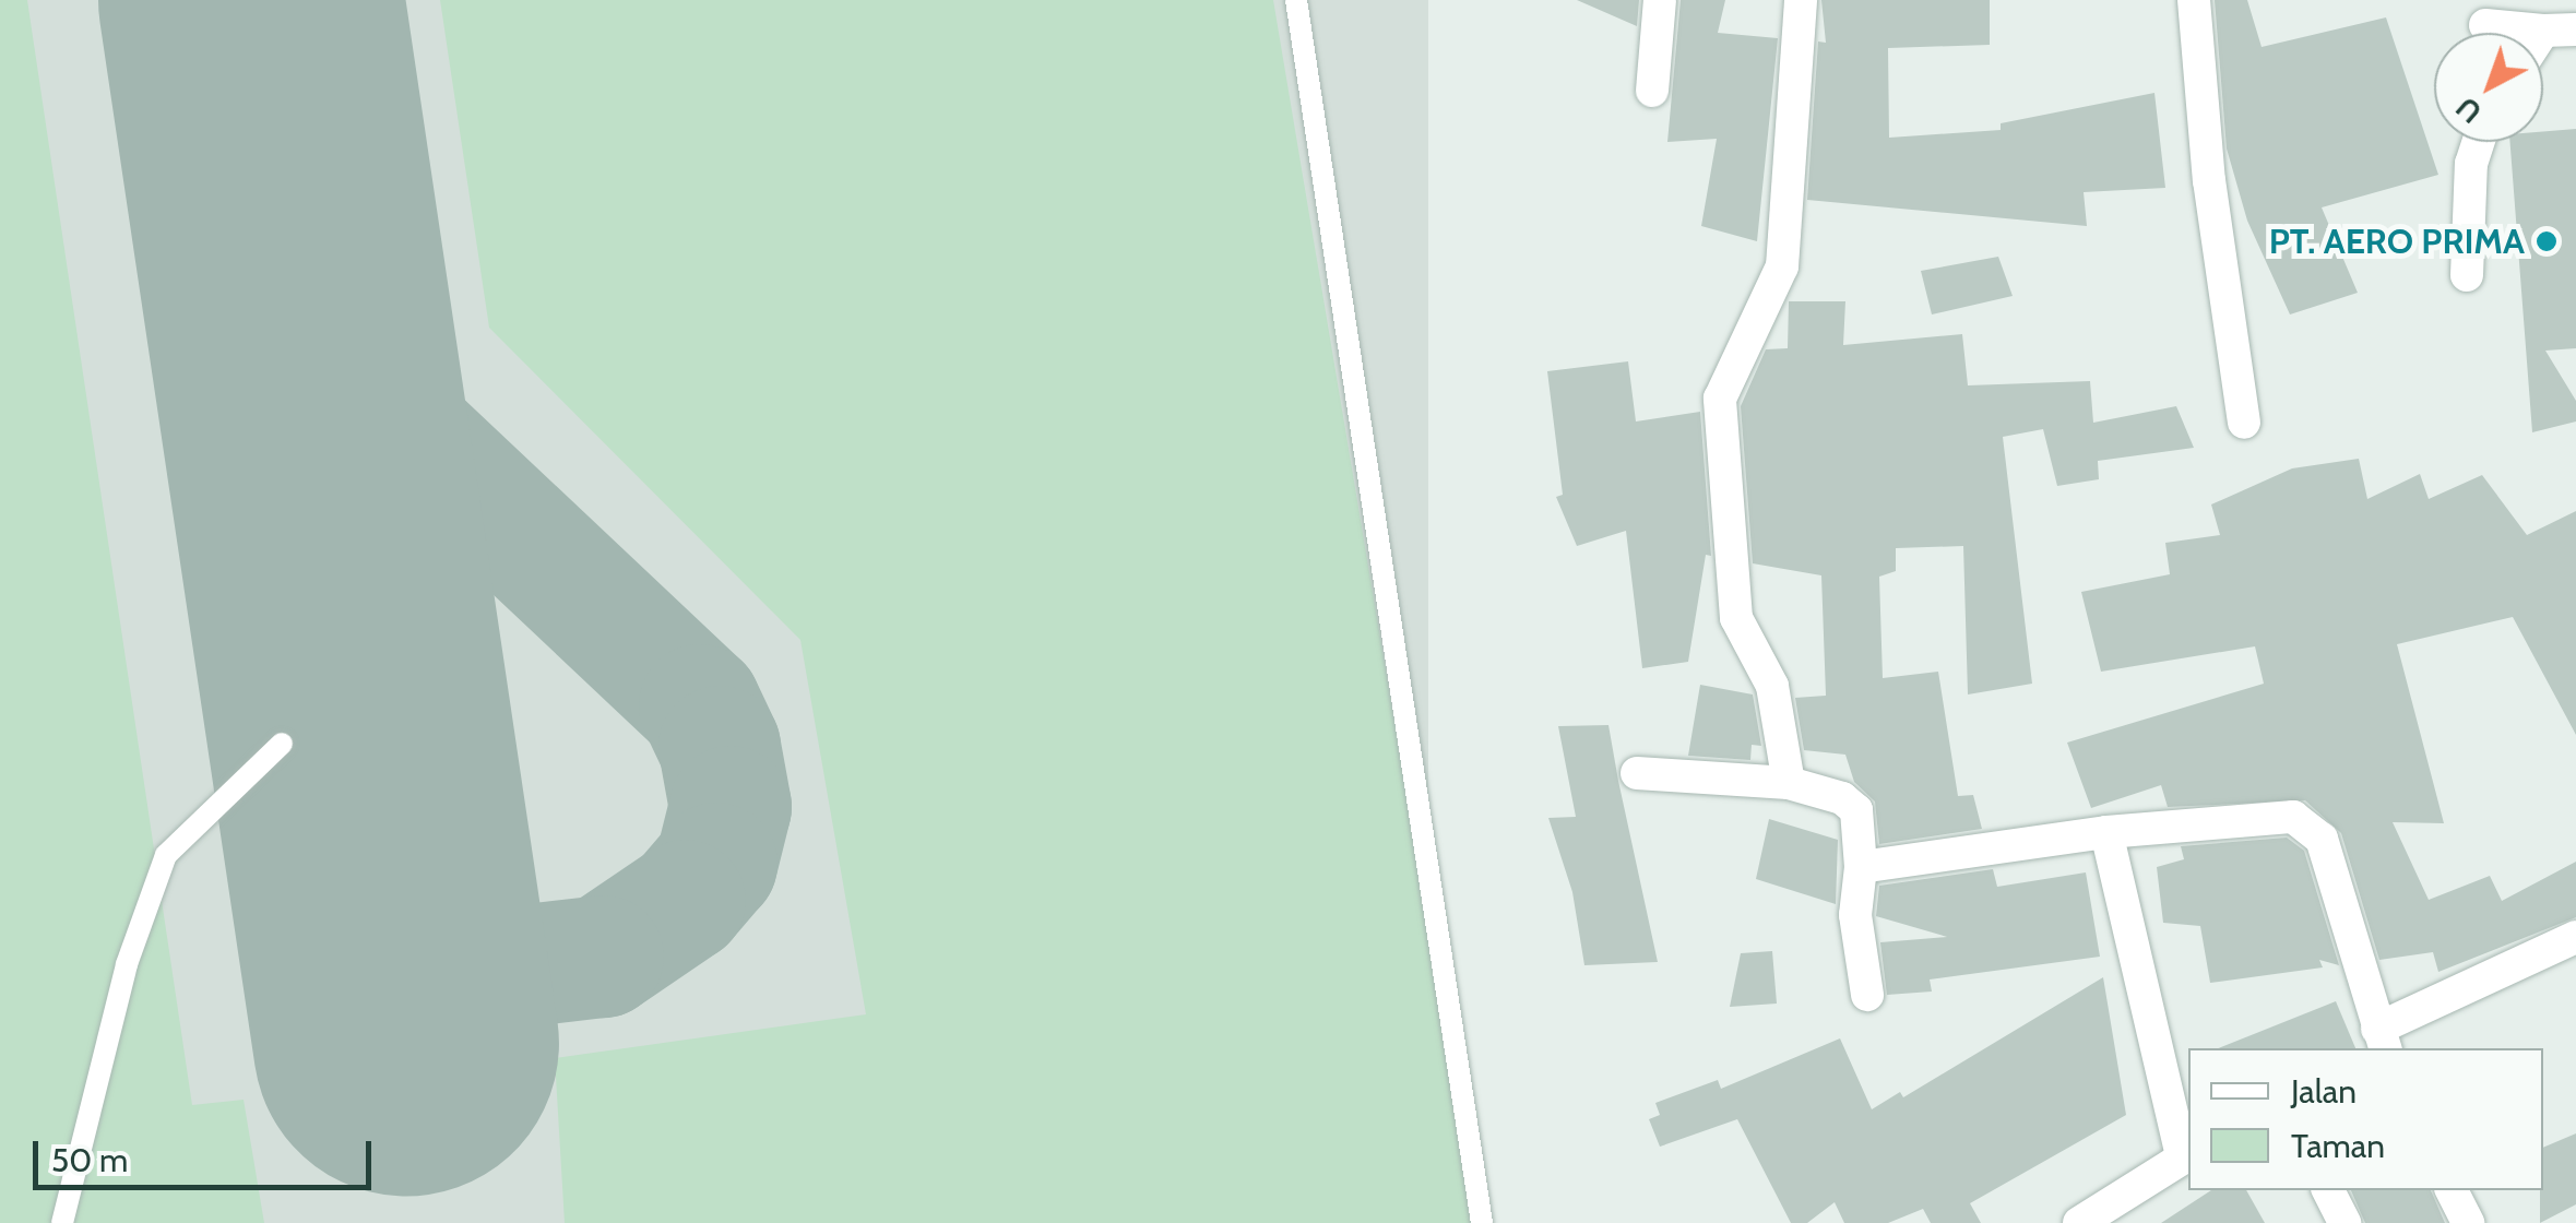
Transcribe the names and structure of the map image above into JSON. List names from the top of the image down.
{
  "places": ["PT. AERO PRIMA"],
  "legend": ["Jalan", "Taman"],
  "scale_bar": "50 m",
  "north": "bottom left"
}
